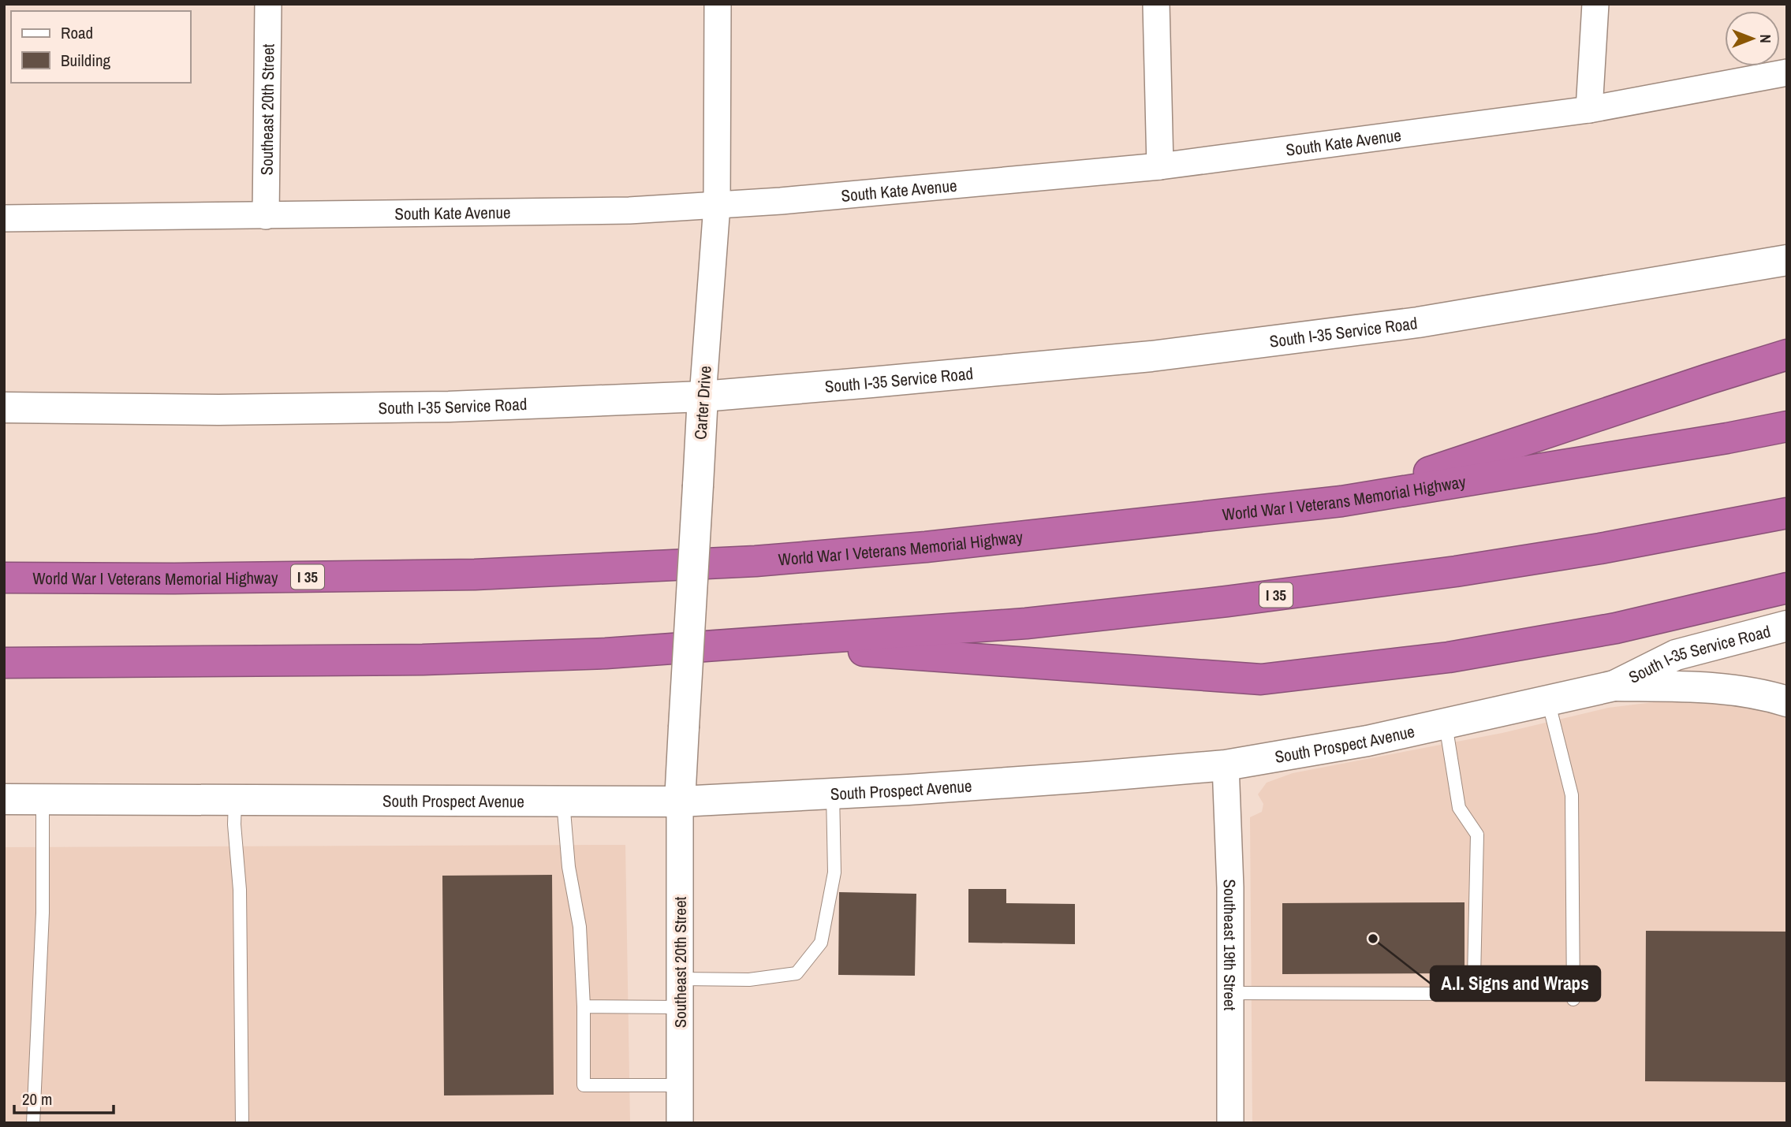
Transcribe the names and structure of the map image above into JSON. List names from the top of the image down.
{
  "streets": {
    "highway": ["World War I Veterans Memorial Highway", "I 35"],
    "main road": ["South I-35 Service Road", "Carter Drive", "South Prospect Avenue"],
    "street": ["Southeast 20th Street", "South Kate Avenue", "Southeast 19th Street"]
  },
  "crossings": [
    ["Southeast 20th Street", "South Kate Avenue"],
    ["Southeast 20th Street", "Carter Drive"],
    ["Southeast 20th Street", "South Prospect Avenue"],
    ["South Kate Avenue", "Carter Drive"],
    ["South I-35 Service Road", "Carter Drive"],
    ["South I-35 Service Road", "South Prospect Avenue"],
    ["Carter Drive", "South Prospect Avenue"],
    ["South Prospect Avenue", "Southeast 19th Street"]
  ],
  "places": ["A.I. Signs and Wraps"],
  "legend": ["Road", "Building"],
  "scale_bar": "20 m",
  "north": "right"
}
